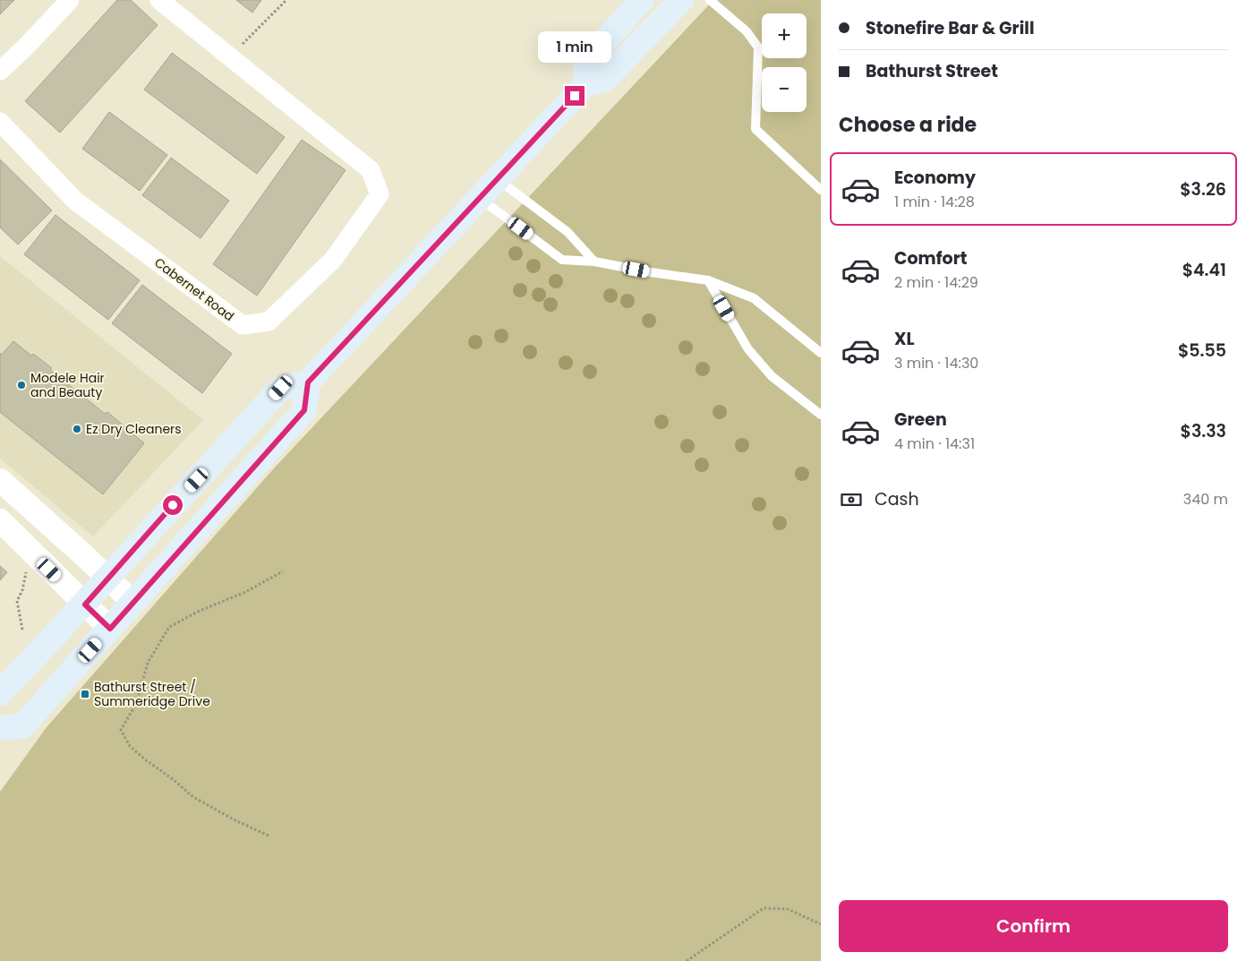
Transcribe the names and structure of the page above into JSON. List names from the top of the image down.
{
  "streets": {
    "street": ["Cabernet Road"]
  },
  "places": {
    "other": ["Modele Hair and Beauty", "Ez Dry Cleaners"],
    "transit": ["Bathurst Street / Summeridge Drive"]
  },
  "page": {
    "banner": ["Stonefire Bar & Grill", "Bathurst Street"],
    "map_buttons": ["+", "−"],
    "bubble": "1 min",
    "heading": "Choose a ride",
    "list": [
      {
        "name": "Economy",
        "note": "1 min · 14:28",
        "value": "$3.26"
      },
      {
        "name": "Comfort",
        "note": "2 min · 14:29",
        "value": "$4.41"
      },
      {
        "name": "XL",
        "note": "3 min · 14:30",
        "value": "$5.55"
      },
      {
        "name": "Green",
        "note": "4 min · 14:31",
        "value": "$3.33"
      }
    ],
    "pay": ["Cash", "340 m"],
    "buttons": "Confirm"
  }
}
